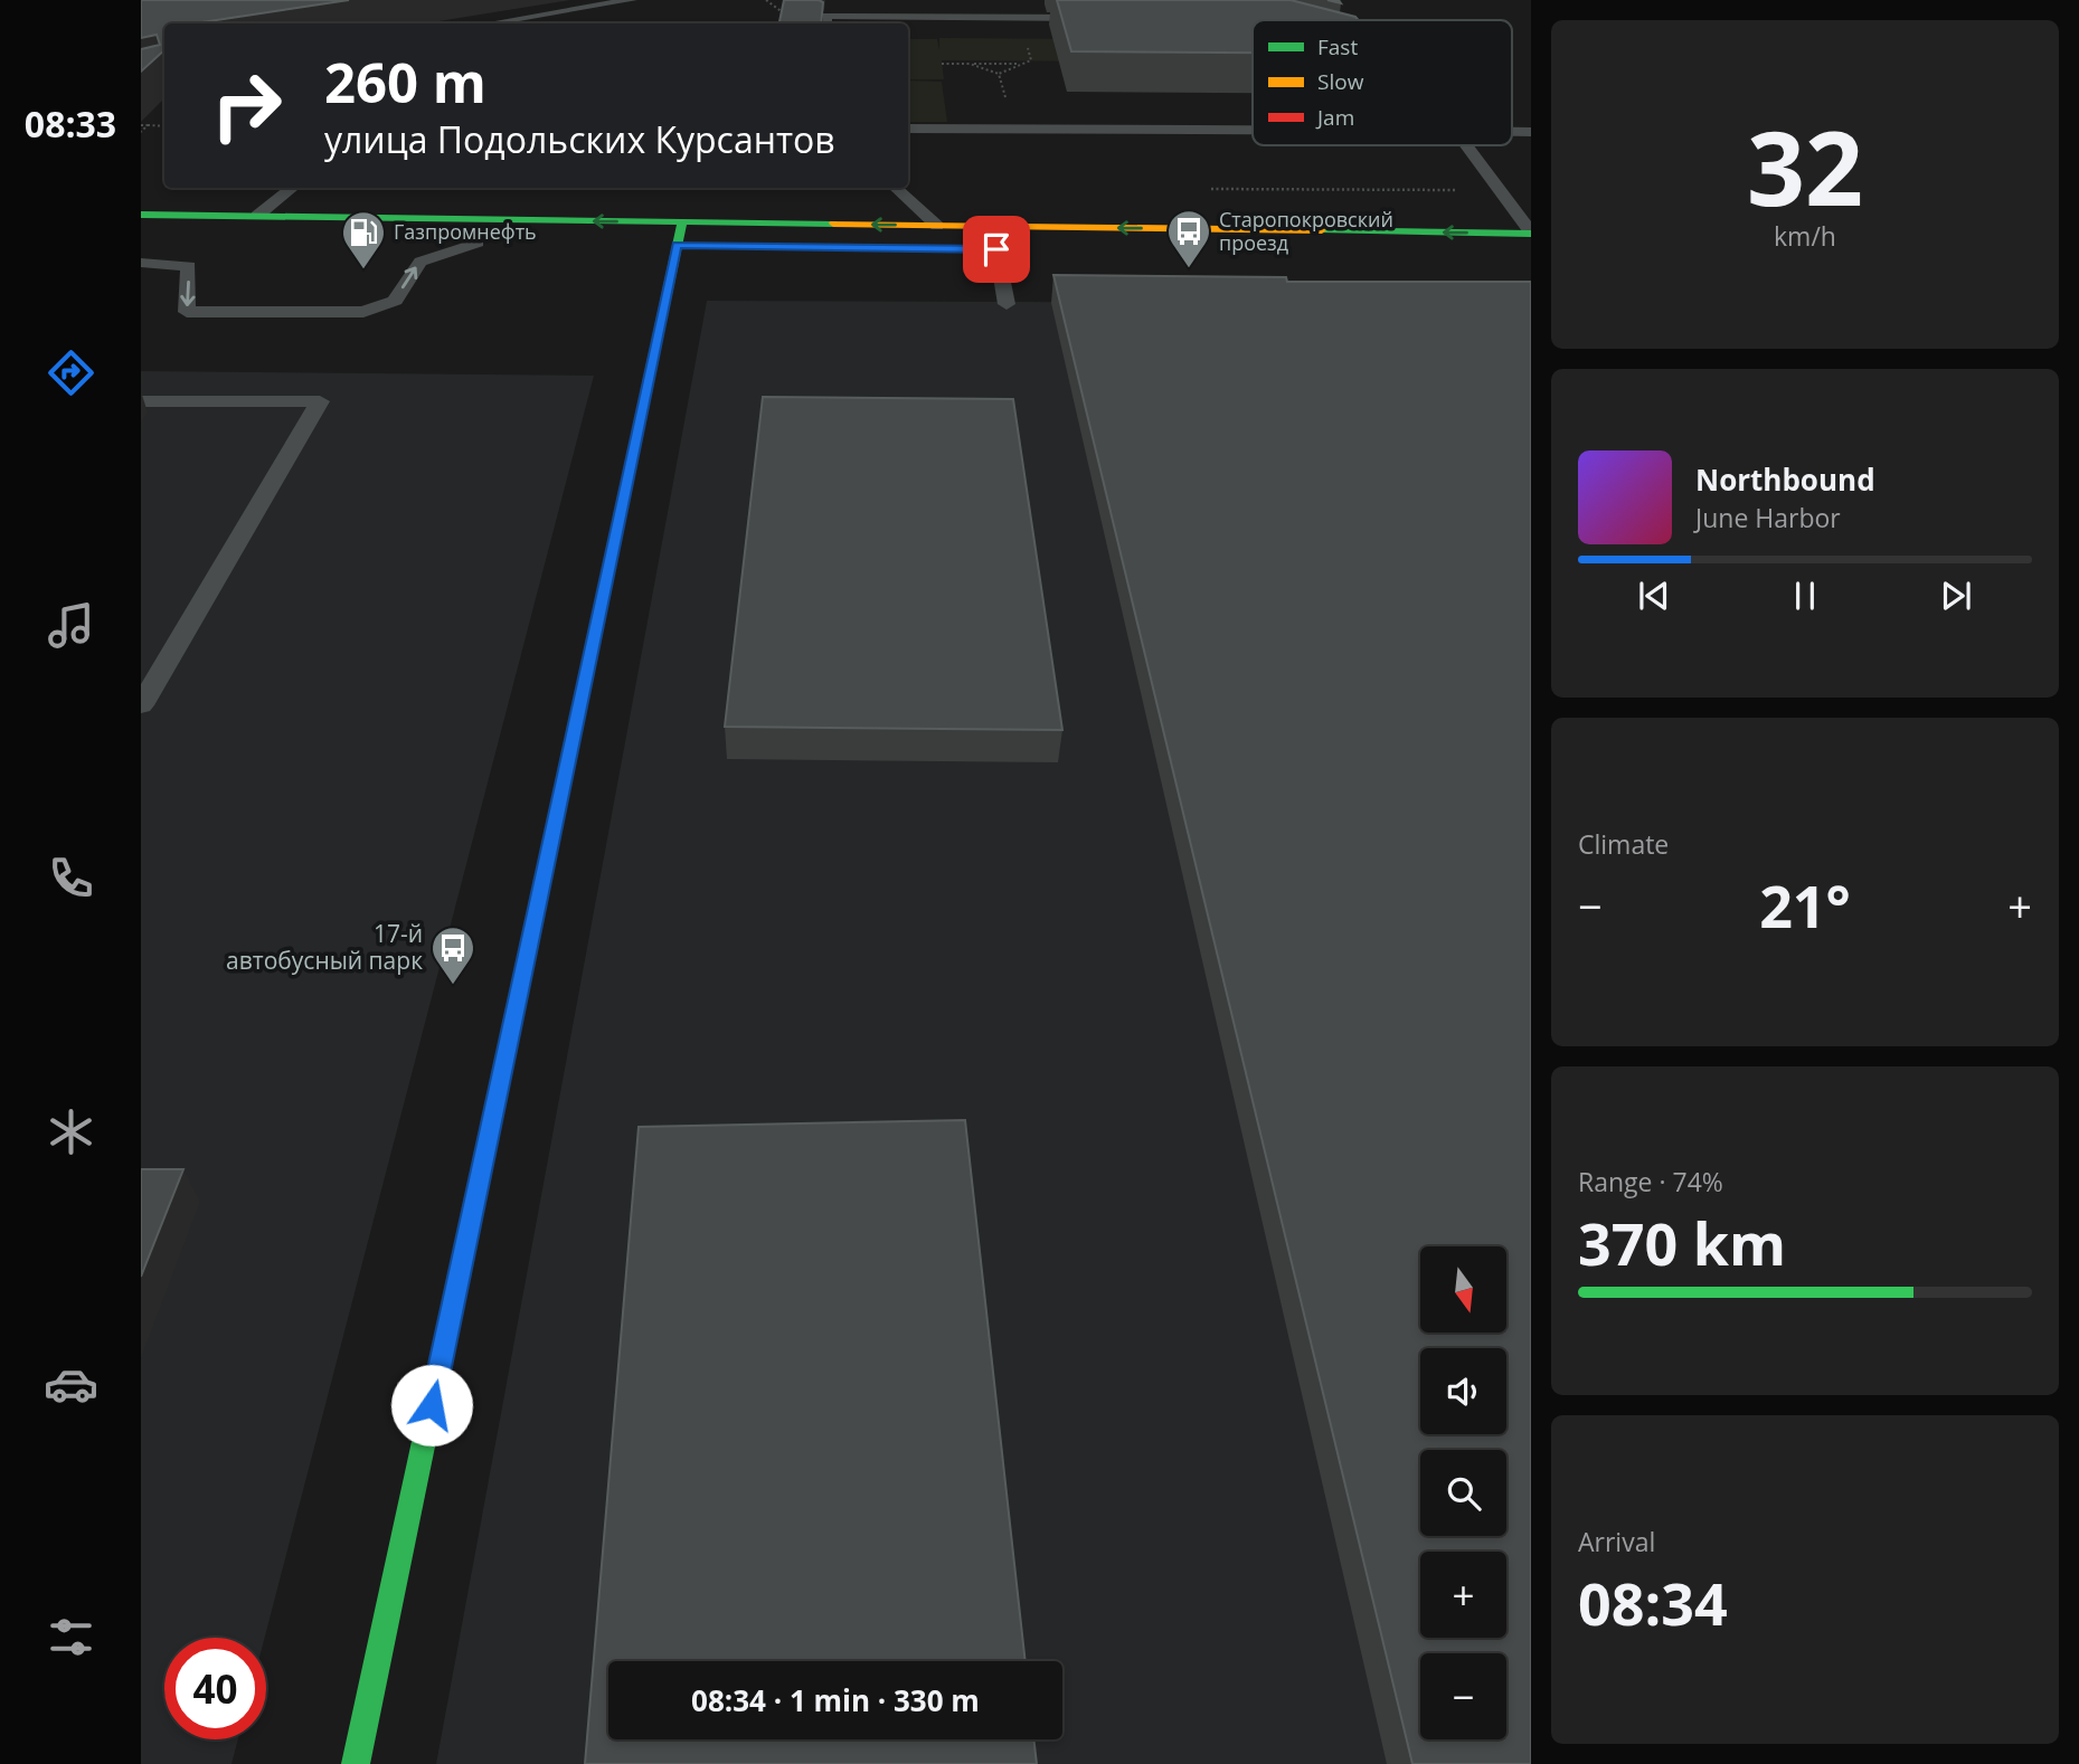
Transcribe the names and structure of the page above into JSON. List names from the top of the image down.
{
  "places": {
    "bus stop": ["Старопокровский проезд", "17-й автобусный парк"],
    "fuel station": ["Газпромнефть"]
  },
  "legend": ["Fast", "Slow", "Jam"],
  "north": "bottom",
  "page": {
    "tabs": "08:33",
    "tile": [
      ["32", "km/h"],
      "Climate",
      ["Range · 74%", "370 km"],
      ["Arrival", "08:34"]
    ],
    "turn": ["260 m", "улица Подольских Курсантов"],
    "song": ["Northbound", "June Harbor"],
    "heat": ["−", "21°", "+"],
    "map_buttons": ["+", "−"],
    "limit": "40",
    "trip": "08:34 · 1 min · 330 m"
  }
}
